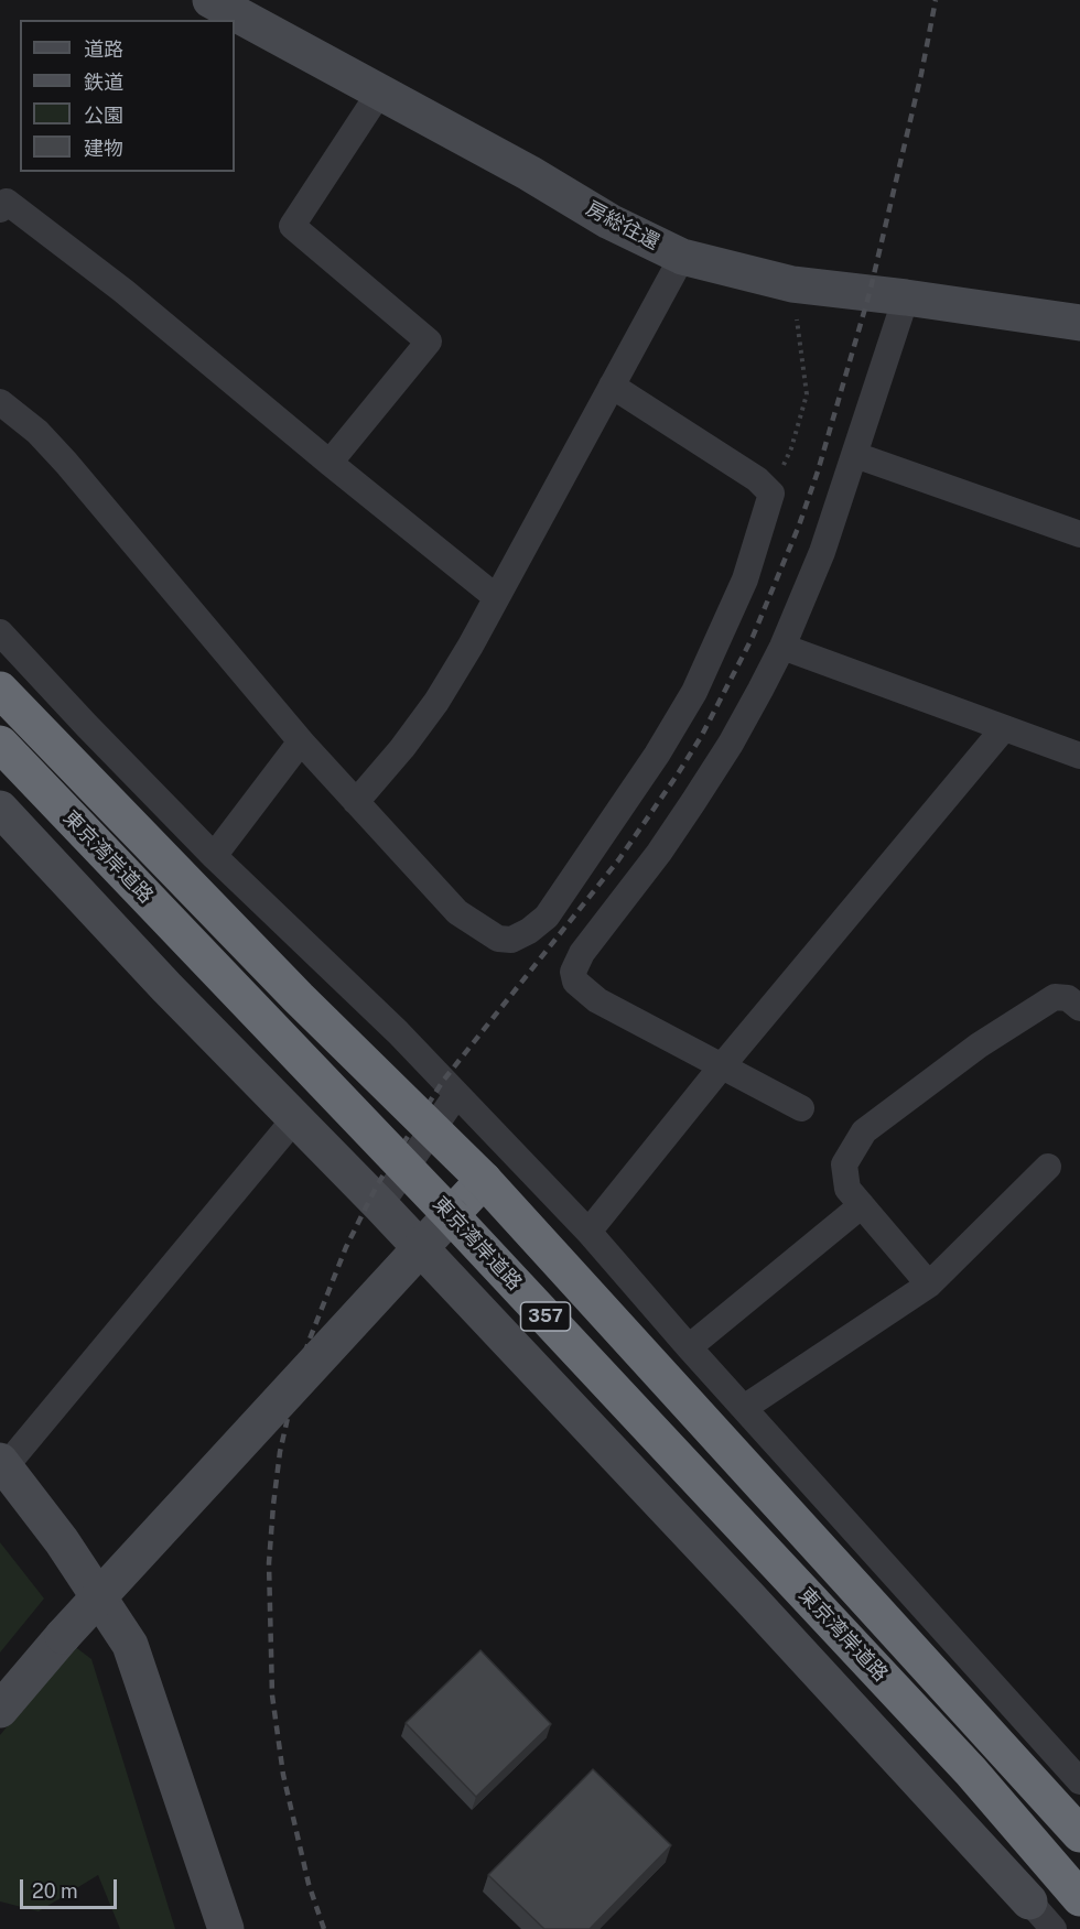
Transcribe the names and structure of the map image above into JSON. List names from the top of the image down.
{
  "streets": {
    "highway": ["東京湾岸道路", "357"],
    "street": ["房総往還"]
  },
  "legend": [
    "道路",
    "鉄道",
    "公園",
    "建物"
  ],
  "scale_bar": "20 m"
}
